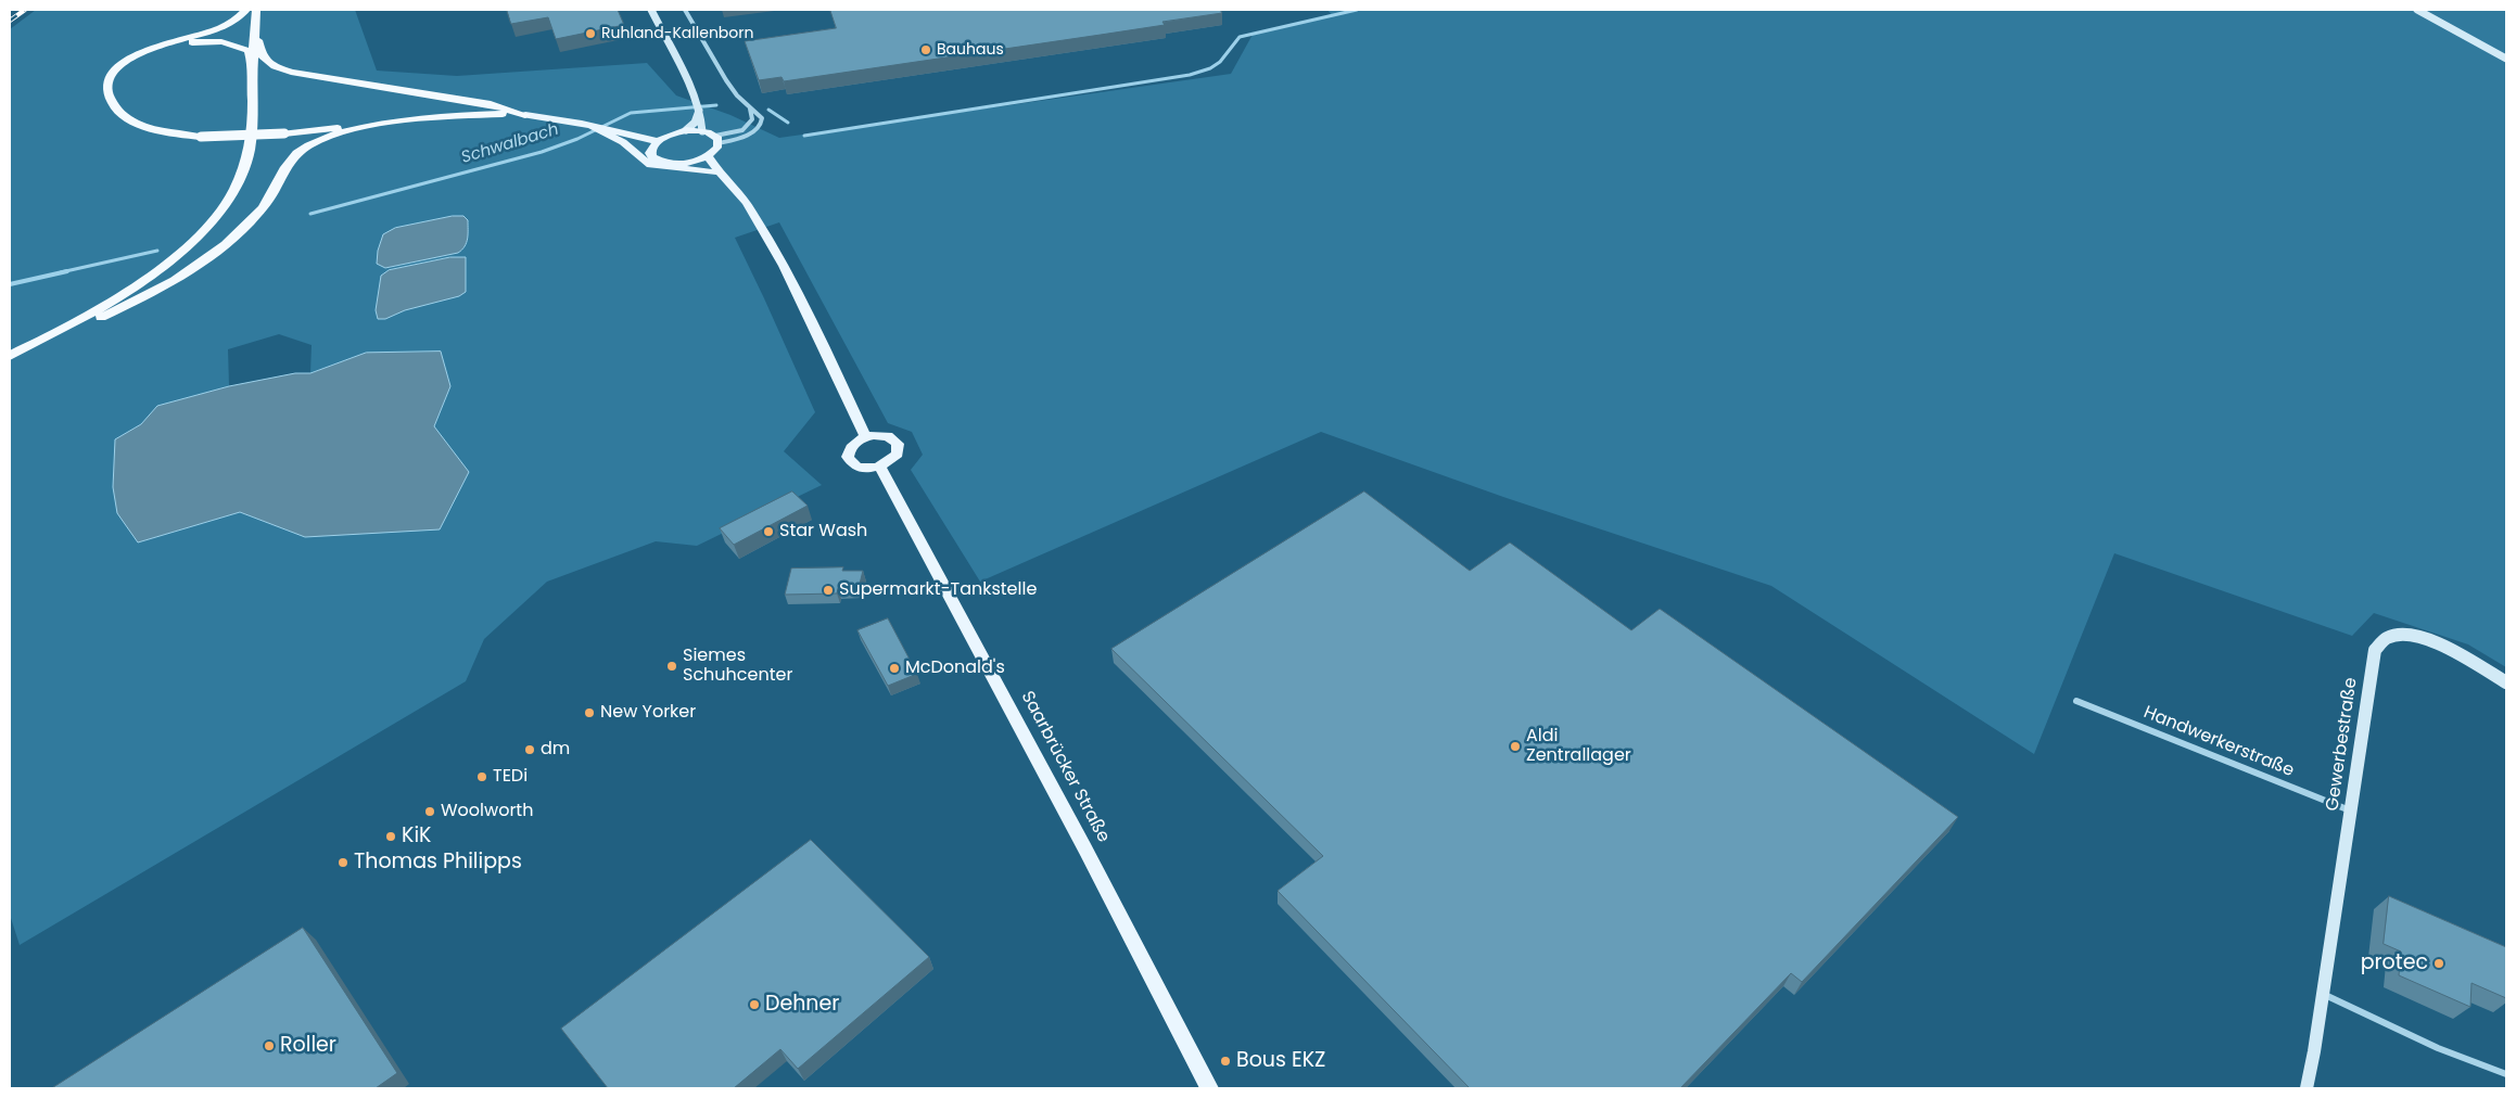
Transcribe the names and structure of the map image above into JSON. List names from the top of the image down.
{
  "streets": {
    "main road": ["Gewerbestraße", "Saarbrücker Straße"],
    "street": ["Handwerkerstraße"]
  },
  "crossings": [
    ["Handwerkerstraße", "Gewerbestraße"]
  ],
  "water": ["Schwalbach"],
  "places": [
    "Ruhland-Kallenborn",
    "Bauhaus",
    "Star Wash",
    "Supermarkt-Tankstelle",
    "Siemes Schuhcenter",
    "McDonald's",
    "New Yorker",
    "Aldi Zentrallager",
    "dm",
    "TEDi",
    "Woolworth",
    "KiK",
    "Thomas Philipps",
    "protec",
    "Dehner",
    "Roller",
    "Bous EKZ"
  ]
}
